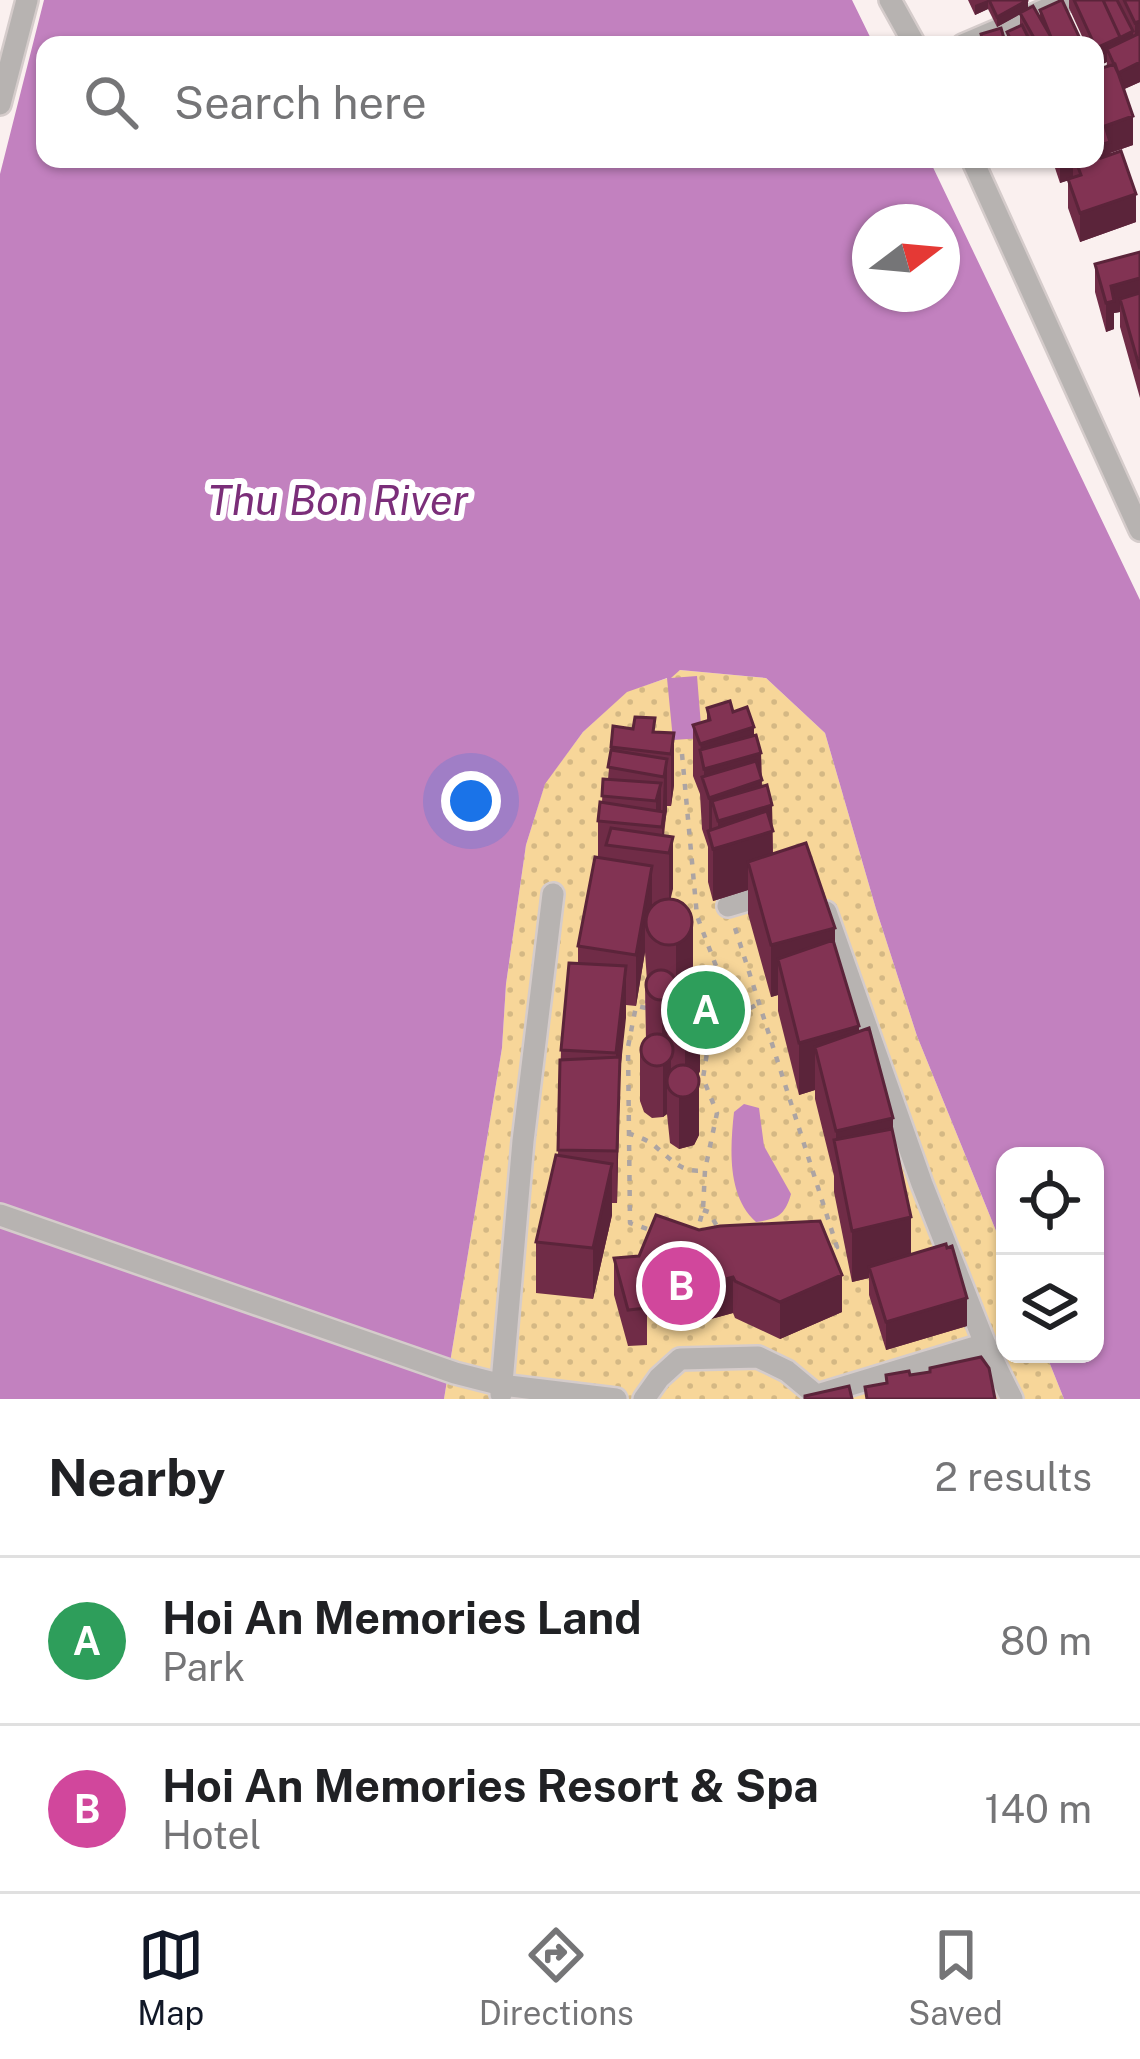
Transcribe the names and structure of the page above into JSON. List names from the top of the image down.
{
  "water": ["Thu Bon River"],
  "north": "right",
  "page": {
    "search": "Search here",
    "pins": ["A", "B"],
    "heading": ["Nearby", "2 results"],
    "list": [
      {
        "mark": "A",
        "name": "Hoi An Memories Land",
        "note": "Park",
        "value": "80 m"
      },
      {
        "mark": "B",
        "name": "Hoi An Memories Resort & Spa",
        "note": "Hotel",
        "value": "140 m"
      }
    ],
    "nav": ["Map", "Directions", "Saved"]
  }
}
